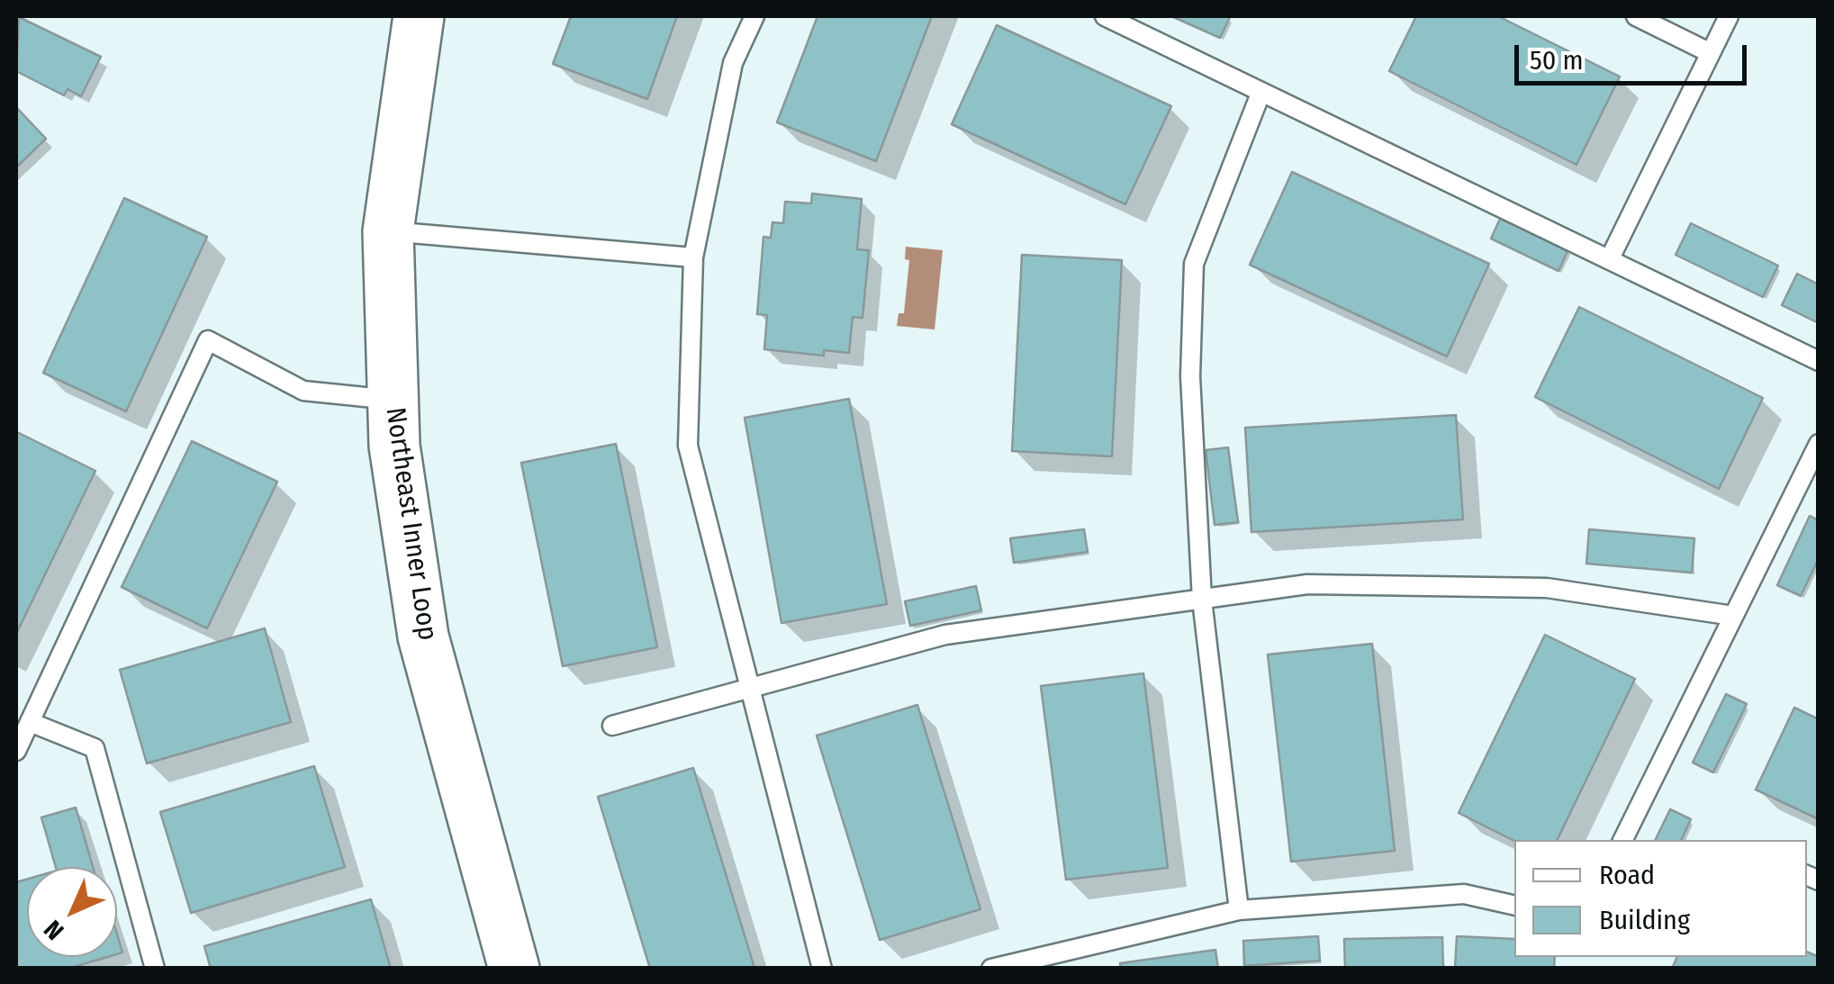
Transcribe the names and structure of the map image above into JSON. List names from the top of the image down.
{
  "streets": {
    "main road": ["Northeast Inner Loop"]
  },
  "legend": ["Road", "Building"],
  "scale_bar": "50 m",
  "north": "bottom left"
}
